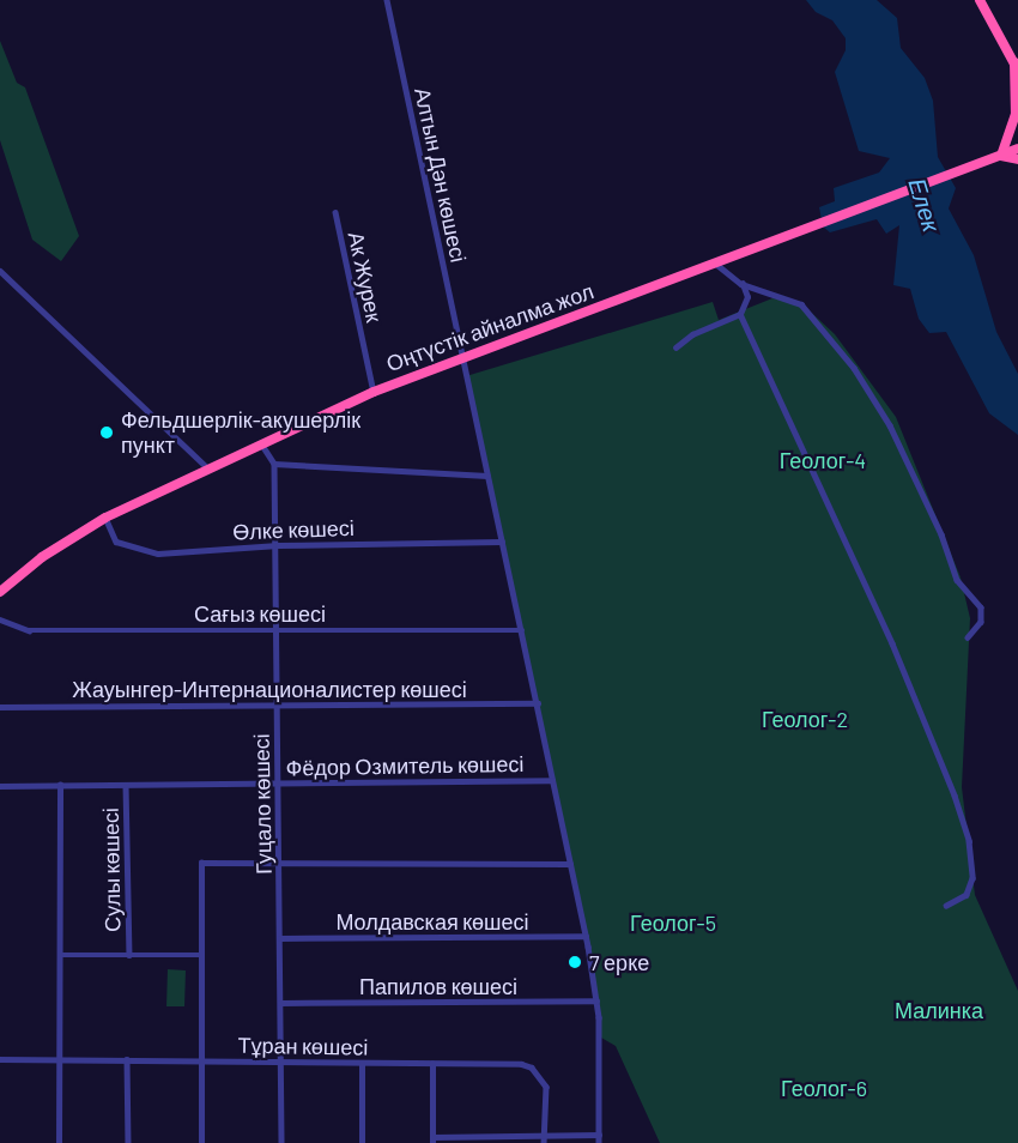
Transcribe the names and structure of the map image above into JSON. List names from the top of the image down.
{
  "streets": {
    "highway": ["Оңтүстік айналма жол"],
    "street": [
      "Алтын Дән көшесі",
      "Ак Журек",
      "Өлке көшесі",
      "Сағыз көшесі",
      "Жауынгер-Интернационалистер көшесі",
      "Фёдор Озмитель көшесі",
      "Гуцало көшесі",
      "Сулы көшесі",
      "Молдавская көшесі",
      "Папилов көшесі",
      "Тұран көшесі"
    ]
  },
  "crossings": [
    ["Алтын Дән көшесі", "Оңтүстік айналма жол"],
    ["Алтын Дән көшесі", "Өлке көшесі"],
    ["Алтын Дән көшесі", "Сағыз көшесі"],
    ["Алтын Дән көшесі", "Жауынгер-Интернационалистер көшесі"],
    ["Алтын Дән көшесі", "Фёдор Озмитель көшесі"],
    ["Алтын Дән көшесі", "Молдавская көшесі"],
    ["Алтын Дән көшесі", "Папилов көшесі"],
    ["Ак Журек", "Оңтүстік айналма жол"],
    ["Оңтүстік айналма жол", "Өлке көшесі"],
    ["Өлке көшесі", "Гуцало көшесі"],
    ["Сағыз көшесі", "Гуцало көшесі"],
    ["Жауынгер-Интернационалистер көшесі", "Гуцало көшесі"],
    ["Фёдор Озмитель көшесі", "Гуцало көшесі"],
    ["Фёдор Озмитель көшесі", "Сулы көшесі"],
    ["Гуцало көшесі", "Молдавская көшесі"],
    ["Гуцало көшесі", "Папилов көшесі"],
    ["Гуцало көшесі", "Тұран көшесі"]
  ],
  "water": ["Елек"],
  "parks": [
    "Геолог-4",
    "Геолог-2",
    "Геолог-5",
    "Малинка",
    "Геолог-6"
  ],
  "places": ["Фельдшерлік-акушерлік пункт", "7 ерке"]
}
